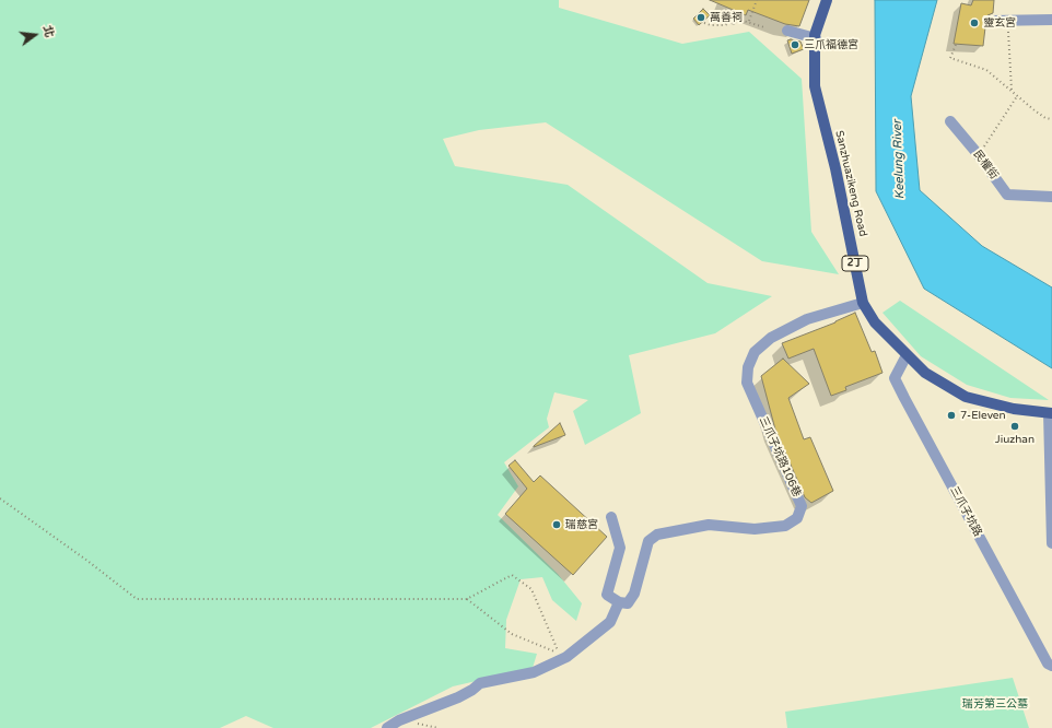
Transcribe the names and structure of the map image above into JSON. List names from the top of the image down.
{
  "streets": {
    "main road": ["Sanzhuazikeng Road", "2丁"],
    "street": ["民權街", "三爪子坑路106巷", "三爪子坑路"]
  },
  "crossings": [
    ["Sanzhuazikeng Road", "三爪子坑路106巷"],
    ["Sanzhuazikeng Road", "三爪子坑路"]
  ],
  "water": ["Keelung River"],
  "parks": ["瑞芳第三公墓"],
  "places": [
    "萬善祠",
    "靈玄宮",
    "三爪福德宮",
    "7-Eleven",
    "Jiuzhan",
    "瑞慈宮"
  ],
  "north": "right"
}
